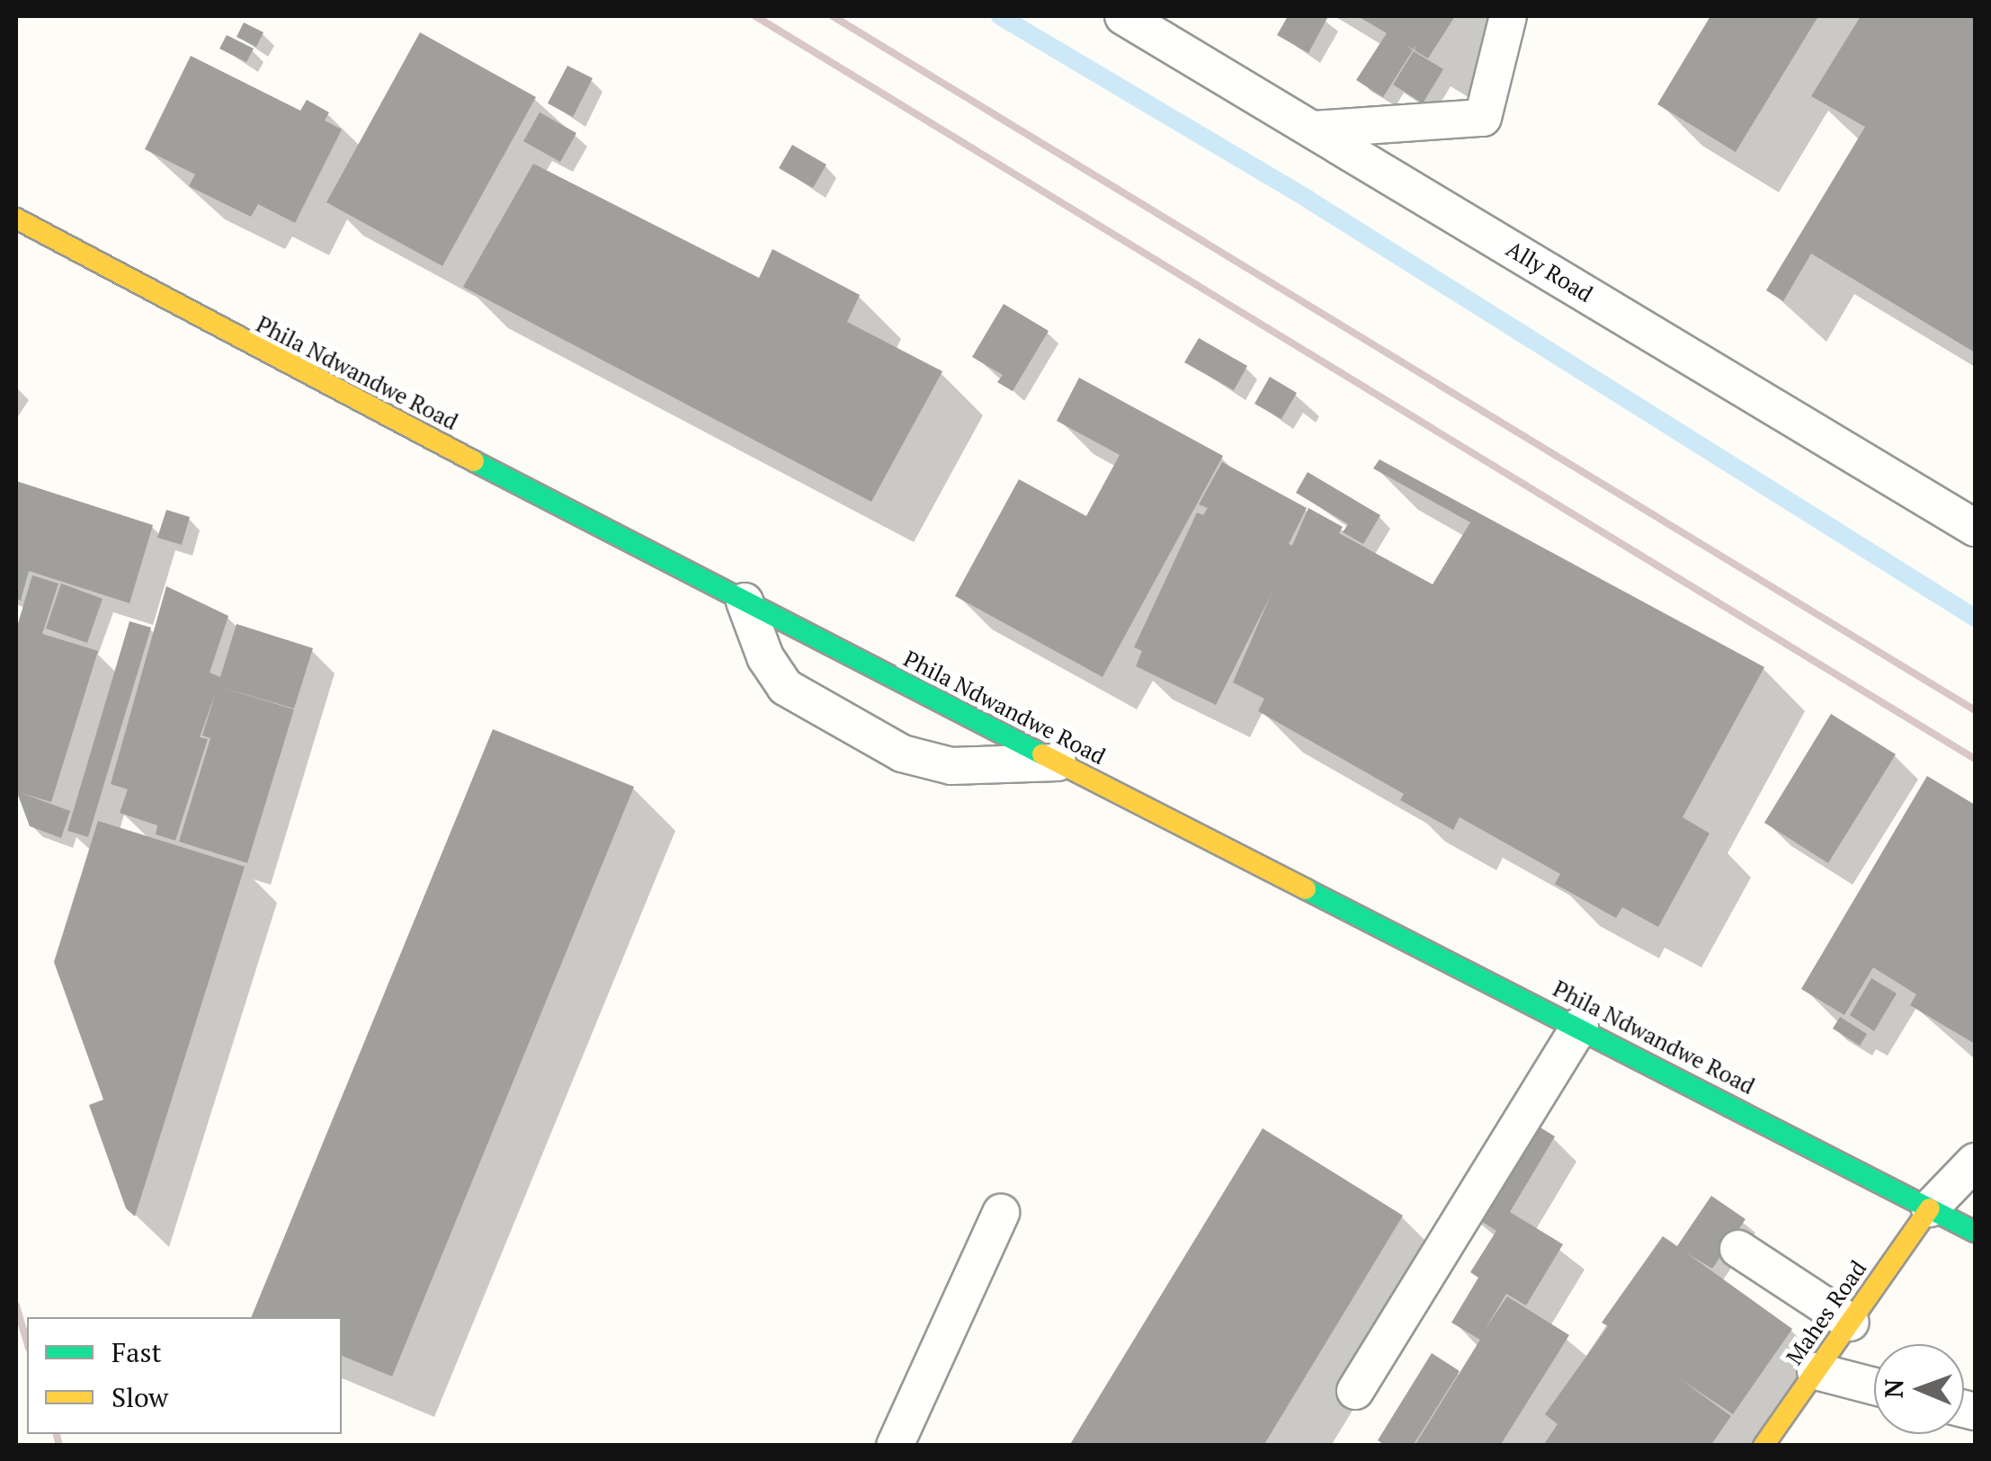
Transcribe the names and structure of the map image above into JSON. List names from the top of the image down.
{
  "streets": {
    "street": ["Phila Ndwandwe Road", "Mahes Road"],
    "lane": ["Ally Road"]
  },
  "crossings": [
    ["Phila Ndwandwe Road", "Mahes Road"]
  ],
  "legend": ["Fast", "Slow"],
  "north": "left"
}
